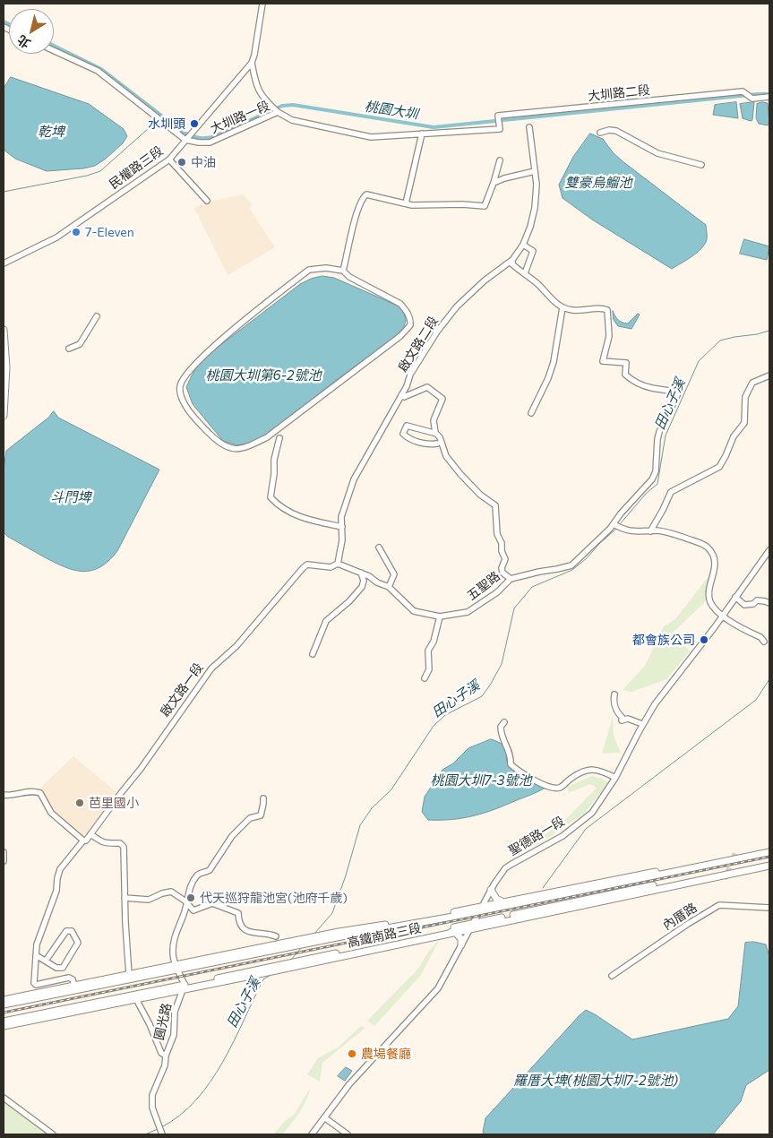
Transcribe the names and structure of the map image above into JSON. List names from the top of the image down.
{
  "streets": {
    "main road": ["高鐵南路三段"],
    "street": [
      "大圳路二段",
      "大圳路一段",
      "民權路三段",
      "啟文路二段",
      "五聖路",
      "啟文路一段",
      "聖德路一段",
      "內厝路",
      "圓光路"
    ]
  },
  "crossings": [
    ["大圳路二段", "大圳路一段"],
    ["大圳路一段", "民權路三段"],
    ["啟文路二段", "五聖路"],
    ["啟文路二段", "啟文路一段"],
    ["五聖路", "啟文路一段"],
    ["啟文路一段", "高鐵南路三段"],
    ["聖德路一段", "高鐵南路三段"],
    ["高鐵南路三段", "圓光路"]
  ],
  "water": [
    "桃園大圳",
    "乾埤",
    "雙豪烏鰡池",
    "桃園大圳第6-2號池",
    "田心子溪",
    "斗門埤",
    "桃園大圳7-3號池",
    "羅厝大埤(桃園大圳7-2號池)"
  ],
  "places": [
    "水圳頭",
    "中油",
    "7-Eleven",
    "都會族公司",
    "芭里國小",
    "代天巡狩龍池宮(池府千歲)",
    "農場餐廳"
  ],
  "north": "bottom left"
}
